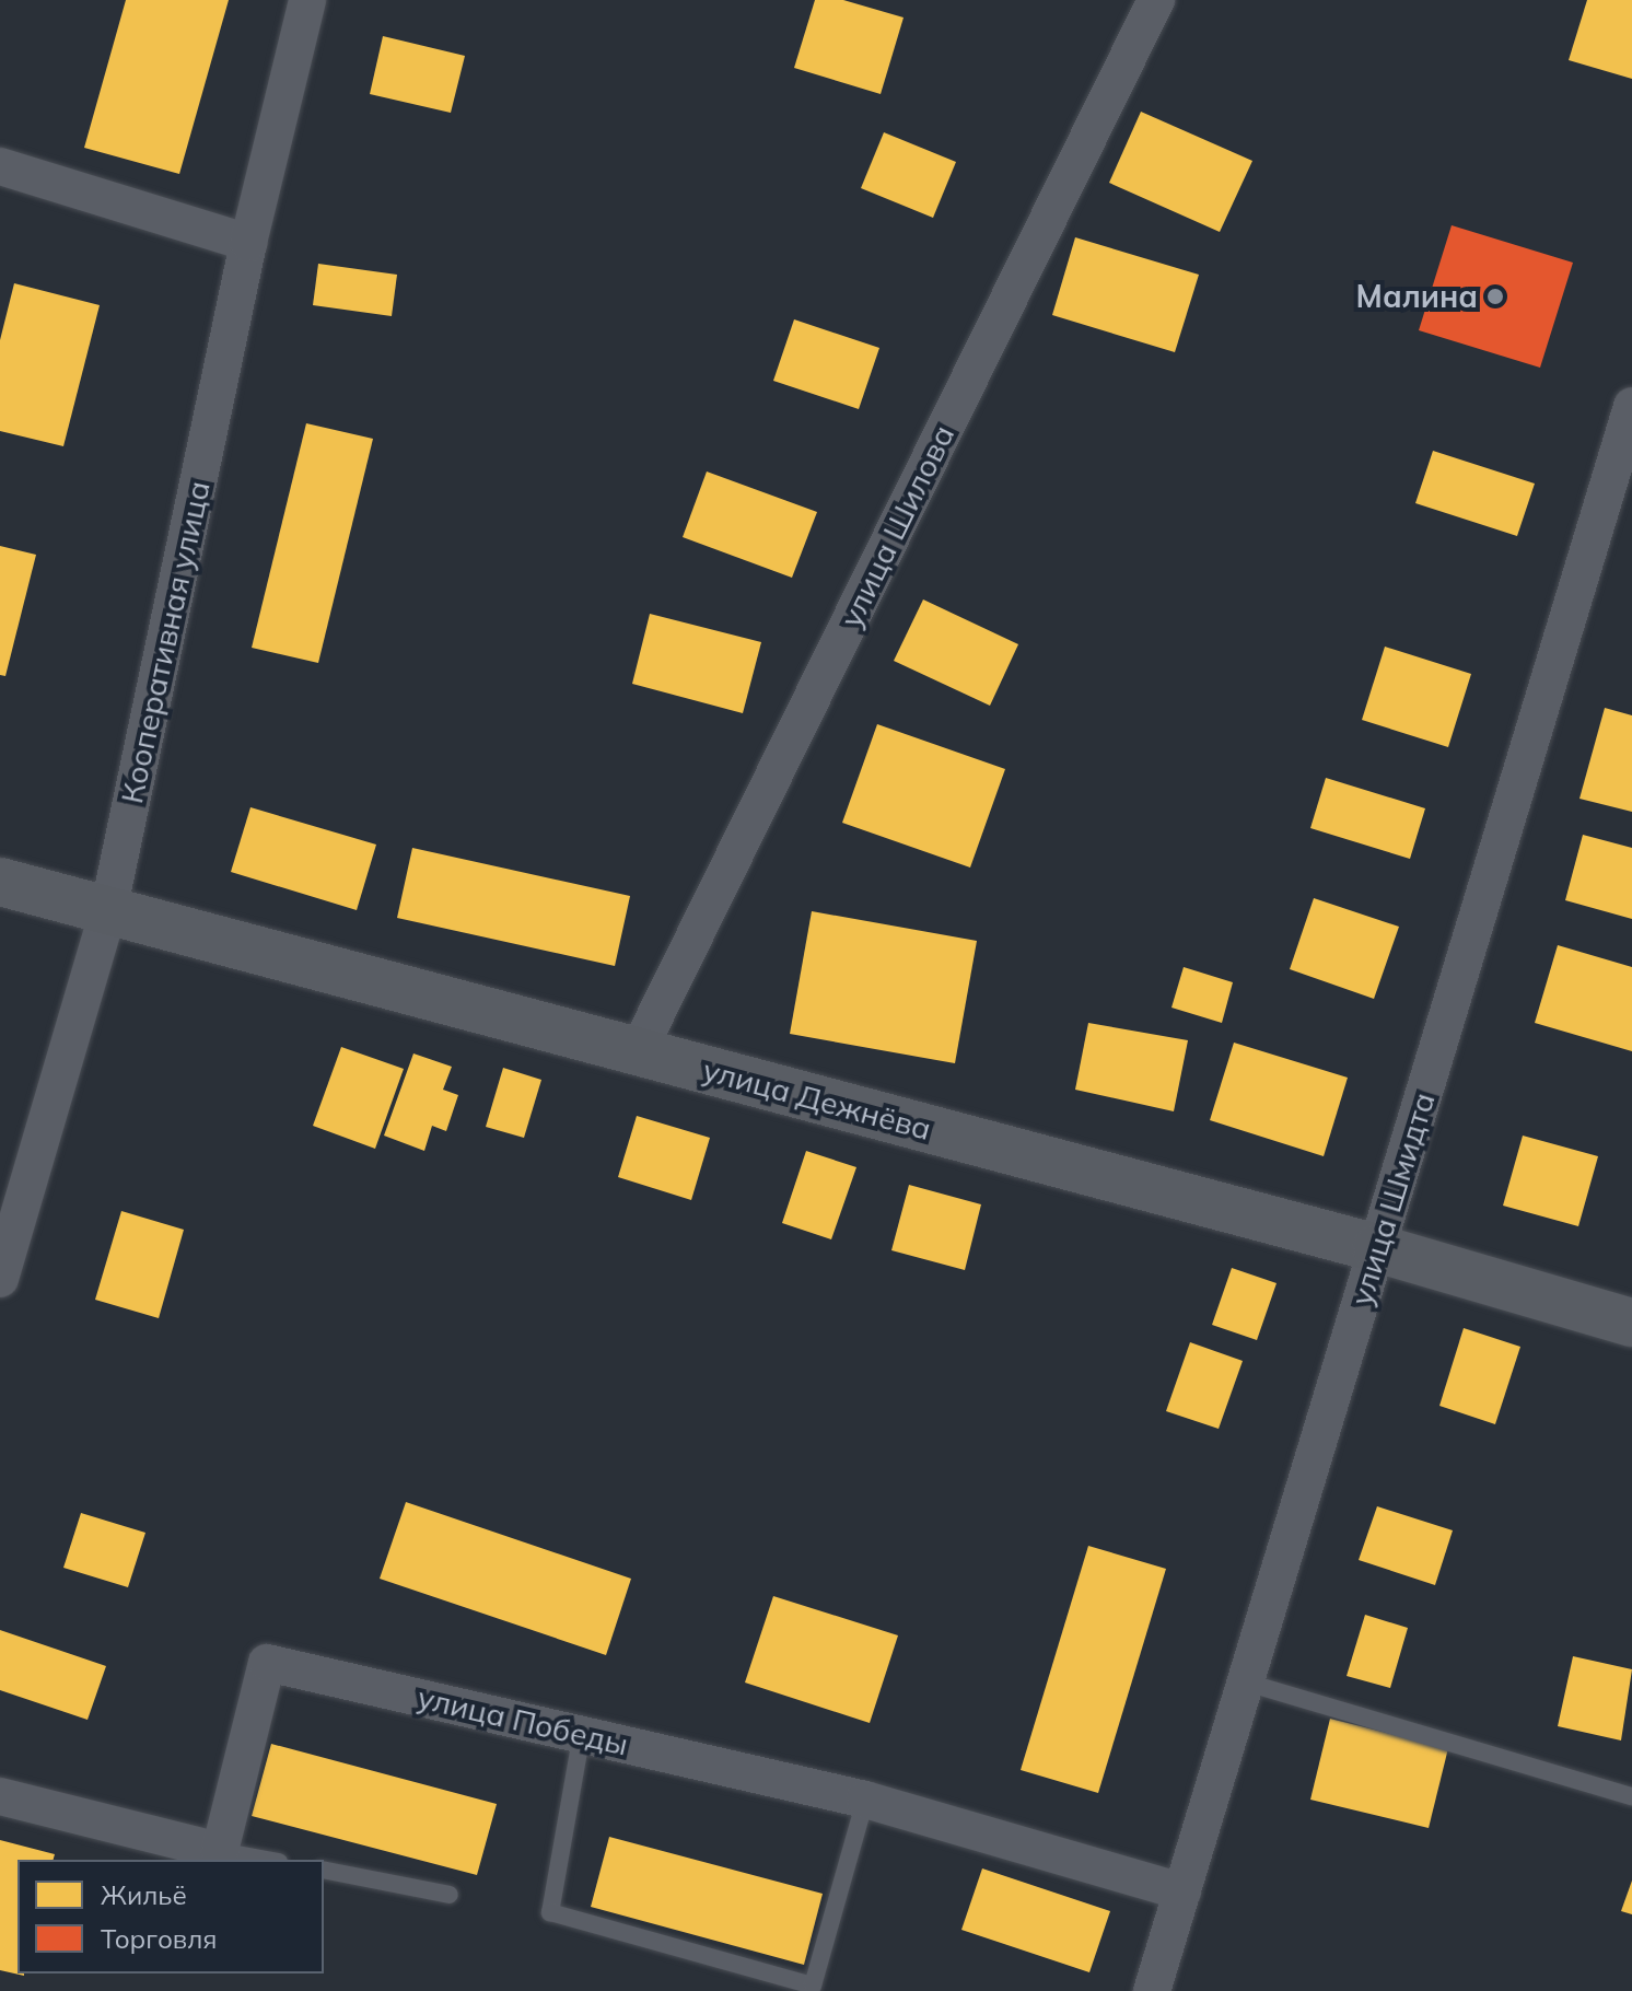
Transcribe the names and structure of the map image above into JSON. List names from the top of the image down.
{
  "streets": {
    "main road": ["улица Дежнёва"],
    "street": [
      "улица Шилова",
      "Кооперативная улица",
      "улица Шмидта",
      "улица Победы"
    ]
  },
  "crossings": [
    ["улица Шилова", "улица Дежнёва"],
    ["Кооперативная улица", "улица Дежнёва"],
    ["улица Дежнёва", "улица Шмидта"],
    ["улица Шмидта", "улица Победы"]
  ],
  "places": ["Малина"],
  "legend": ["Жильё", "Торговля"]
}
